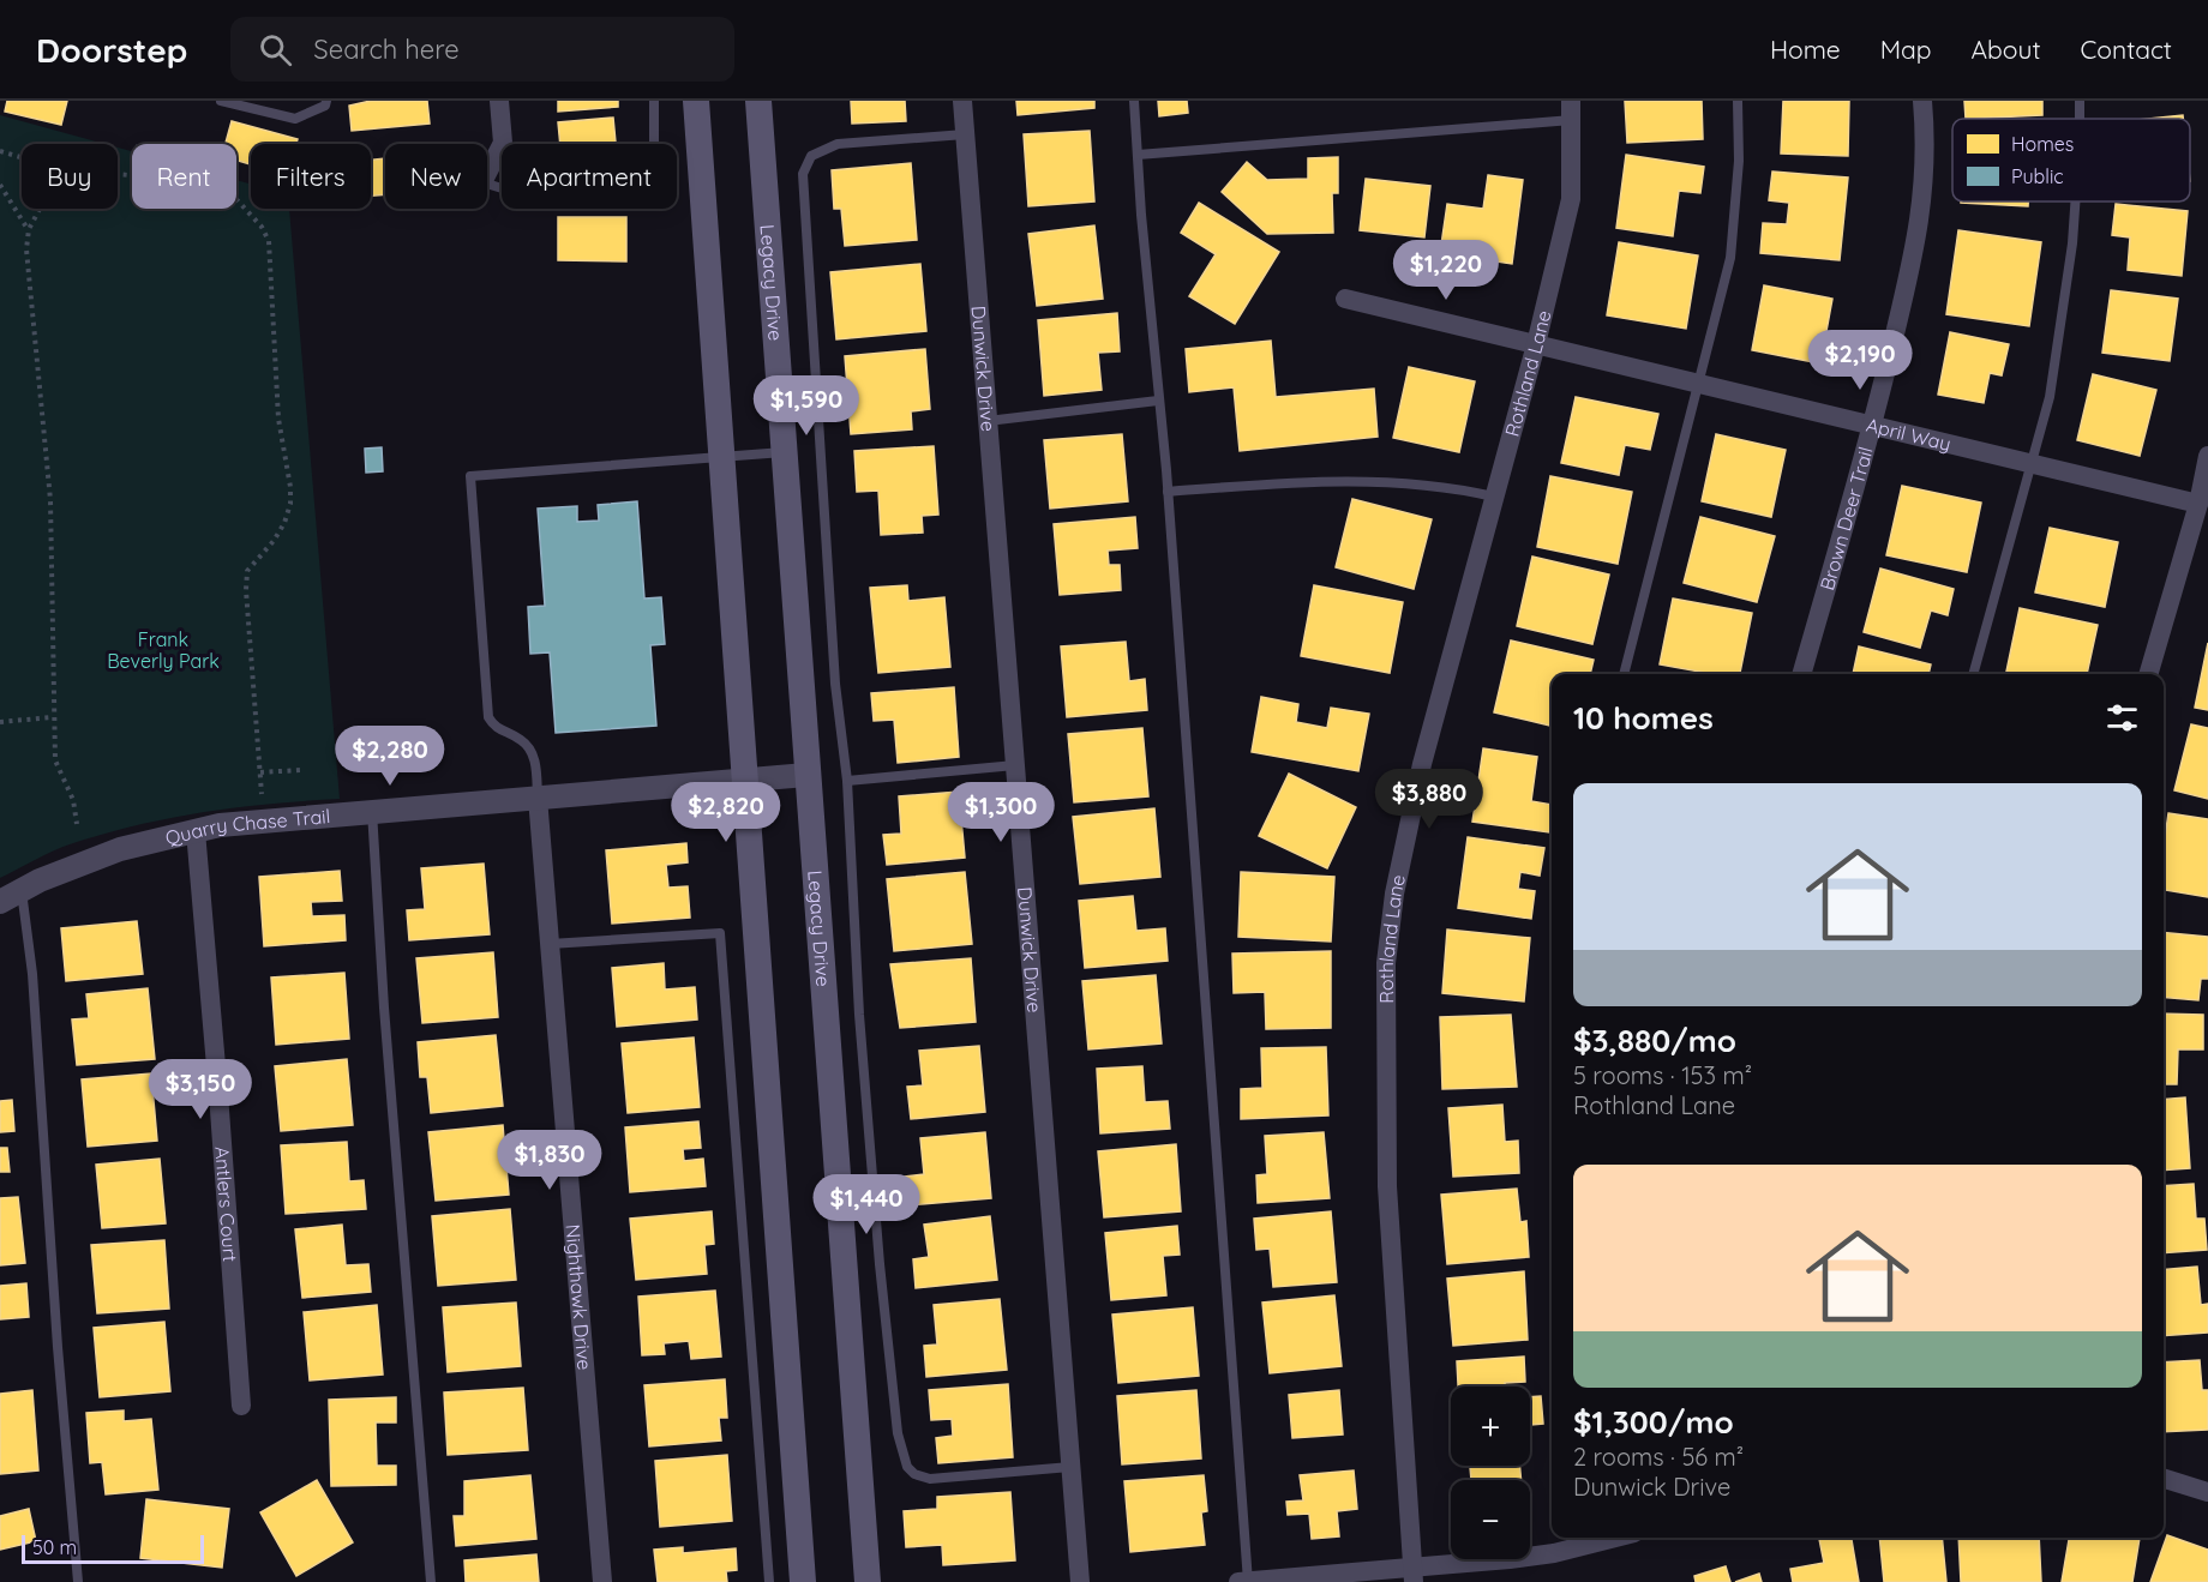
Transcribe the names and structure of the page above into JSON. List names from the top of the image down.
{
  "streets": {
    "main road": ["Legacy Drive"],
    "street": [
      "Dunwick Drive",
      "Rothland Lane",
      "April Way",
      "Brown Deer Trail",
      "Quarry Chase Trail",
      "Antlers Court",
      "Nighthawk Drive"
    ]
  },
  "crossings": [
    ["Legacy Drive", "Quarry Chase Trail"],
    ["Rothland Lane", "April Way"],
    ["April Way", "Brown Deer Trail"],
    ["Quarry Chase Trail", "Antlers Court"],
    ["Quarry Chase Trail", "Nighthawk Drive"]
  ],
  "parks": ["Frank Beverly Park"],
  "legend": ["Homes", "Public"],
  "scale_bar": "50 m",
  "page": {
    "header": "Doorstep",
    "search": "Search here",
    "nav": [
      "Home",
      "Map",
      "About",
      "Contact"
    ],
    "chip": [
      "Buy",
      "Rent",
      "Filters",
      "New",
      "Apartment"
    ],
    "price": [
      "$1,220",
      "$2,190",
      "$1,590",
      "$2,280",
      "$3,880",
      "$2,820",
      "$1,300",
      "$3,150",
      "$1,830",
      "$1,440"
    ],
    "heading": "10 homes",
    "list": [
      {
        "name": "$3,880/mo",
        "note": "5 rooms · 153 m² · Rothland Lane"
      },
      {
        "name": "$1,300/mo",
        "note": "2 rooms · 56 m² · Dunwick Drive"
      }
    ],
    "map_buttons": ["+", "−"],
    "scale": "50 m"
  }
}
